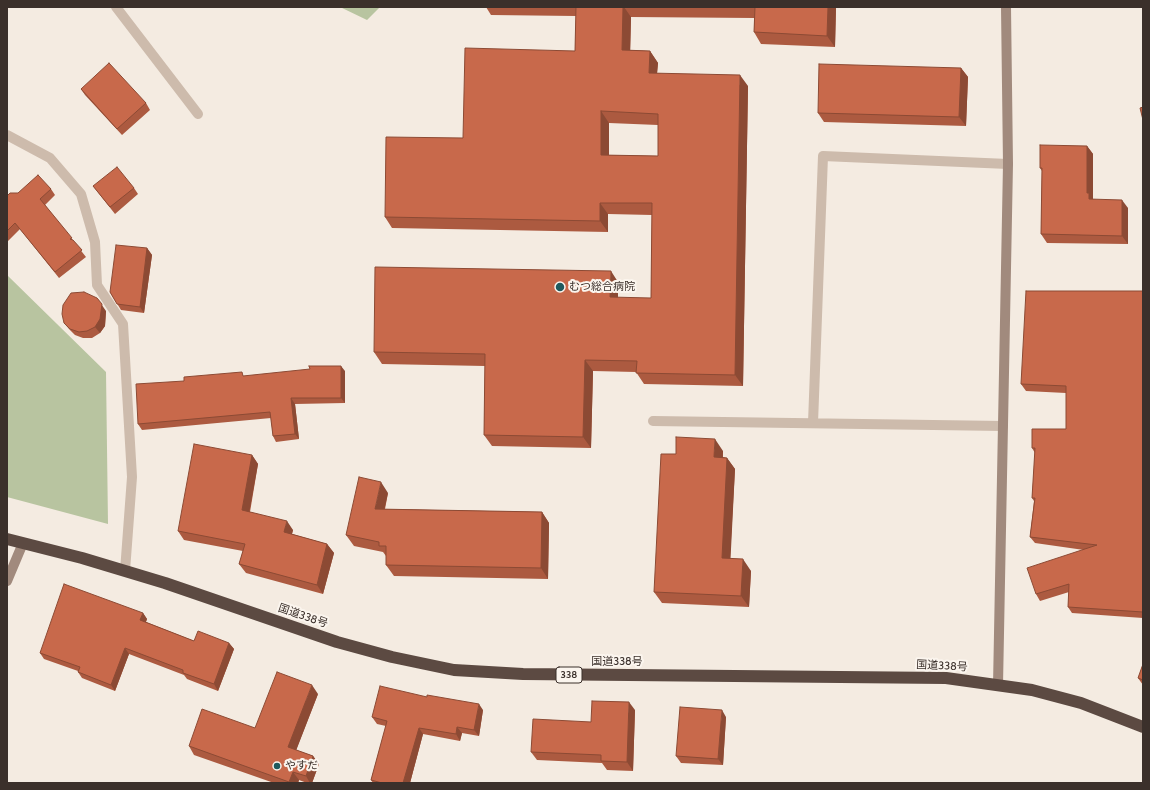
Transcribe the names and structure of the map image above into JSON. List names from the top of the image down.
{
  "streets": {
    "highway": ["国道338号", "338"]
  },
  "places": ["むつ総合病院", "やすだ"]
}
